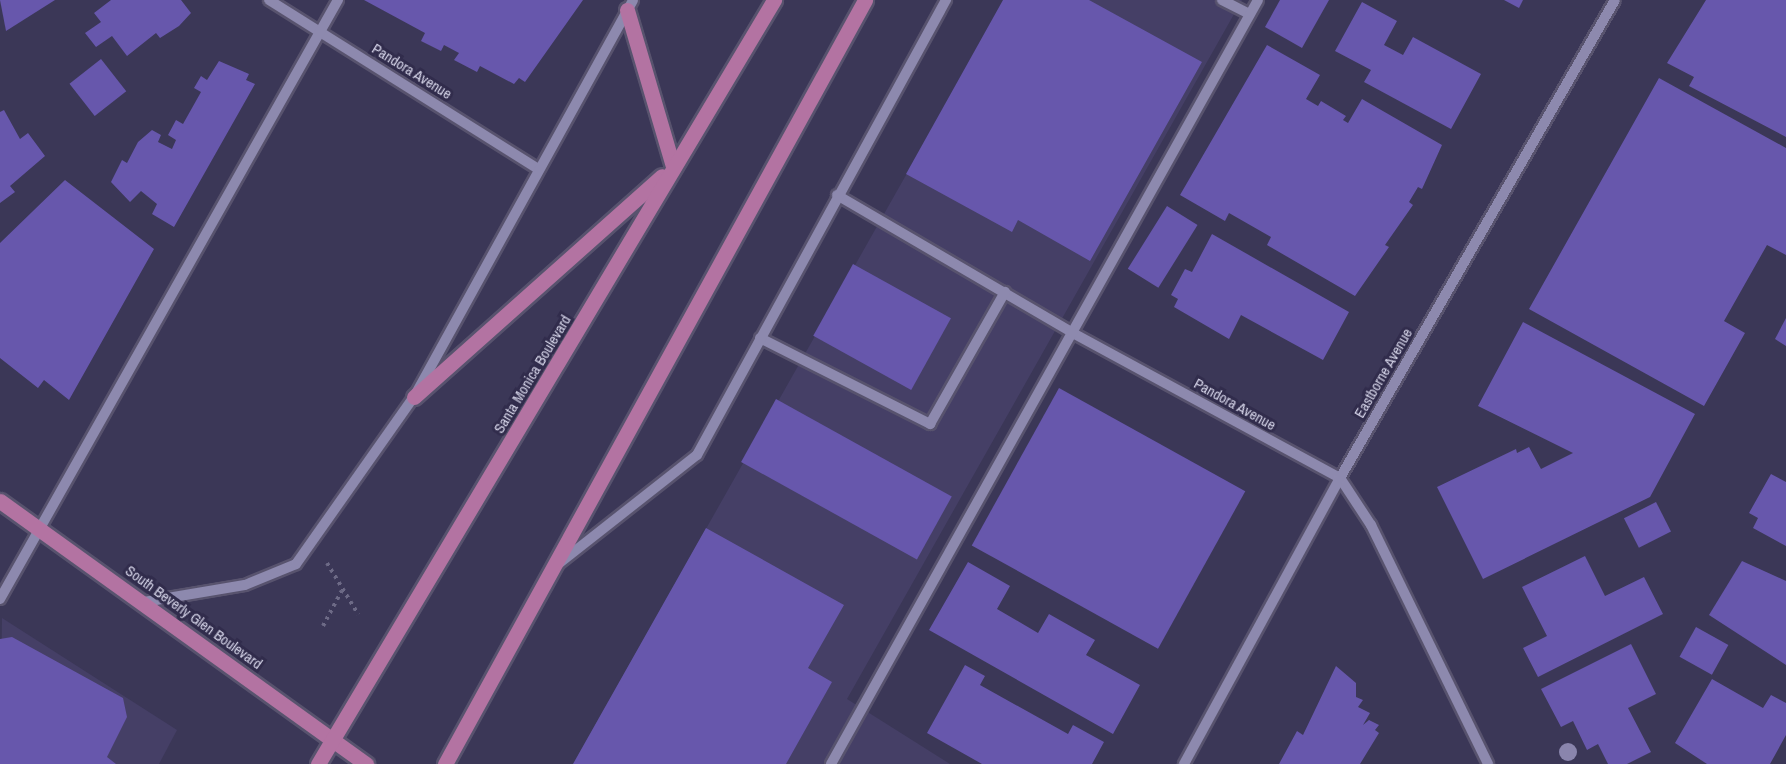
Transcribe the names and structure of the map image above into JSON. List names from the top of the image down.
{
  "streets": {
    "main road": ["Santa Monica Boulevard", "South Beverly Glen Boulevard"],
    "street": ["Pandora Avenue", "Eastborne Avenue"]
  },
  "crossings": [
    ["Pandora Avenue", "Eastborne Avenue"],
    ["Santa Monica Boulevard", "South Beverly Glen Boulevard"]
  ]
}
